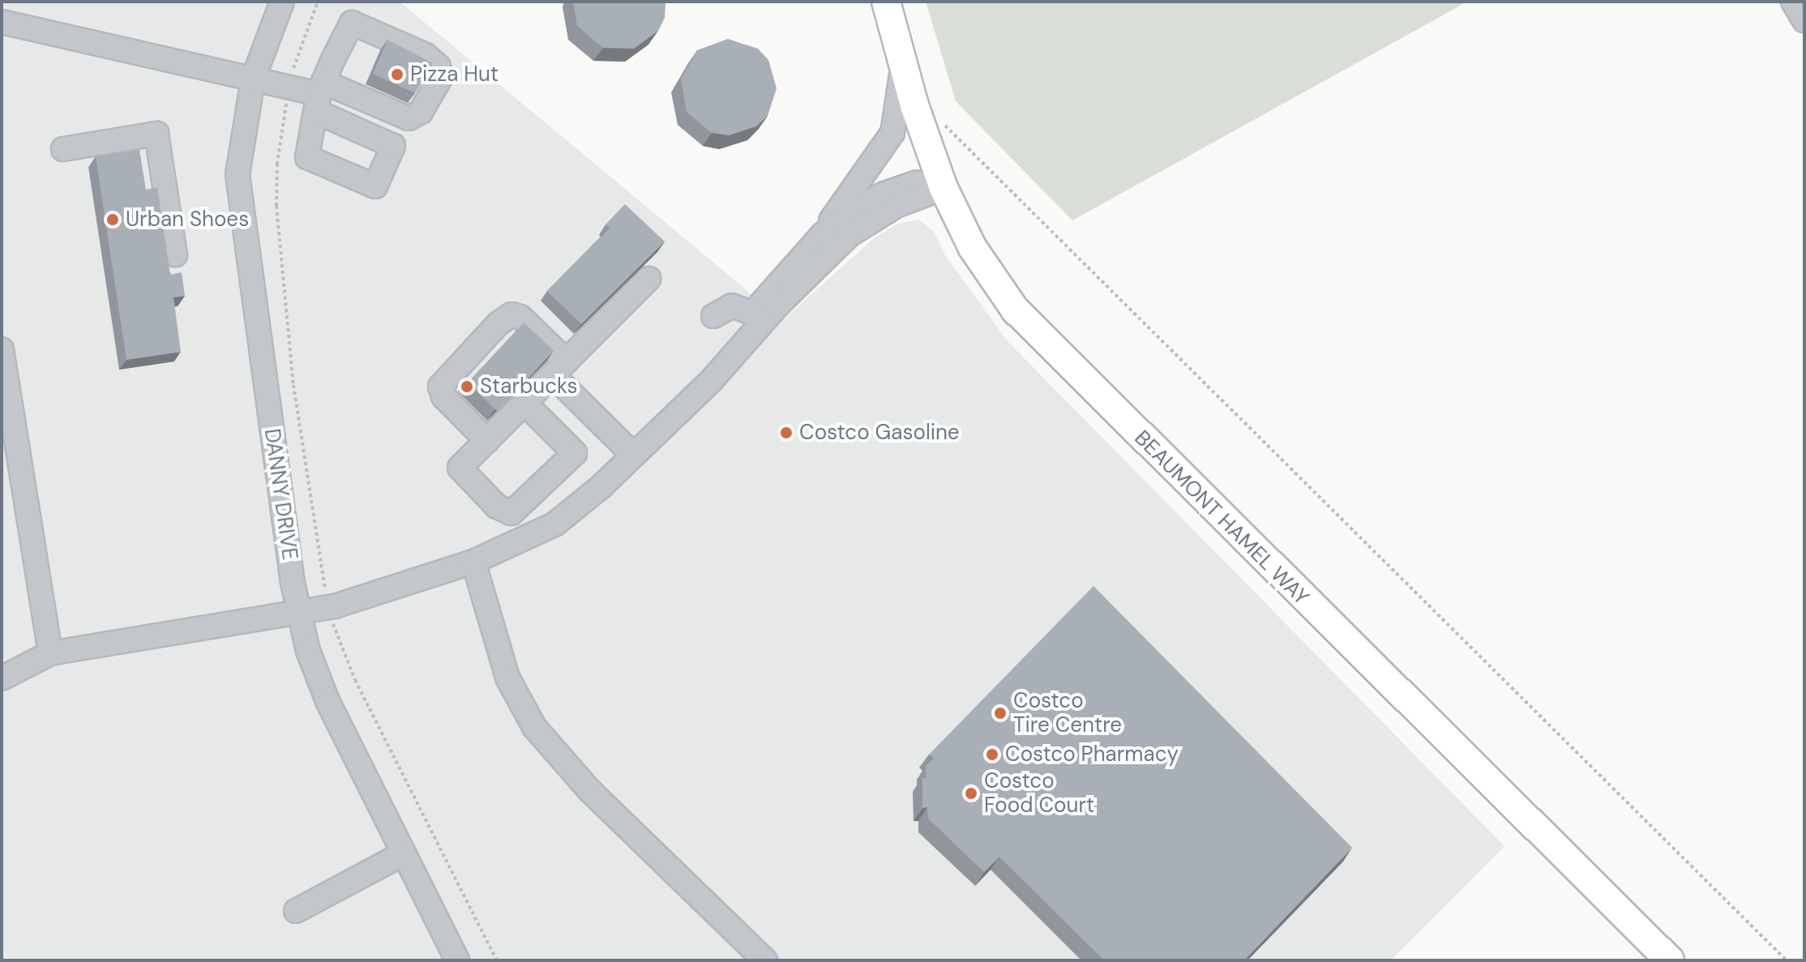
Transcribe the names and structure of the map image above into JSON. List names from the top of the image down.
{
  "streets": {
    "main road": ["BEAUMONT HAMEL WAY"],
    "street": ["DANNY DRIVE"]
  },
  "places": [
    "Pizza Hut",
    "Urban Shoes",
    "Starbucks",
    "Costco Gasoline",
    "Costco Tire Centre",
    "Costco Pharmacy",
    "Costco Food Court"
  ]
}
